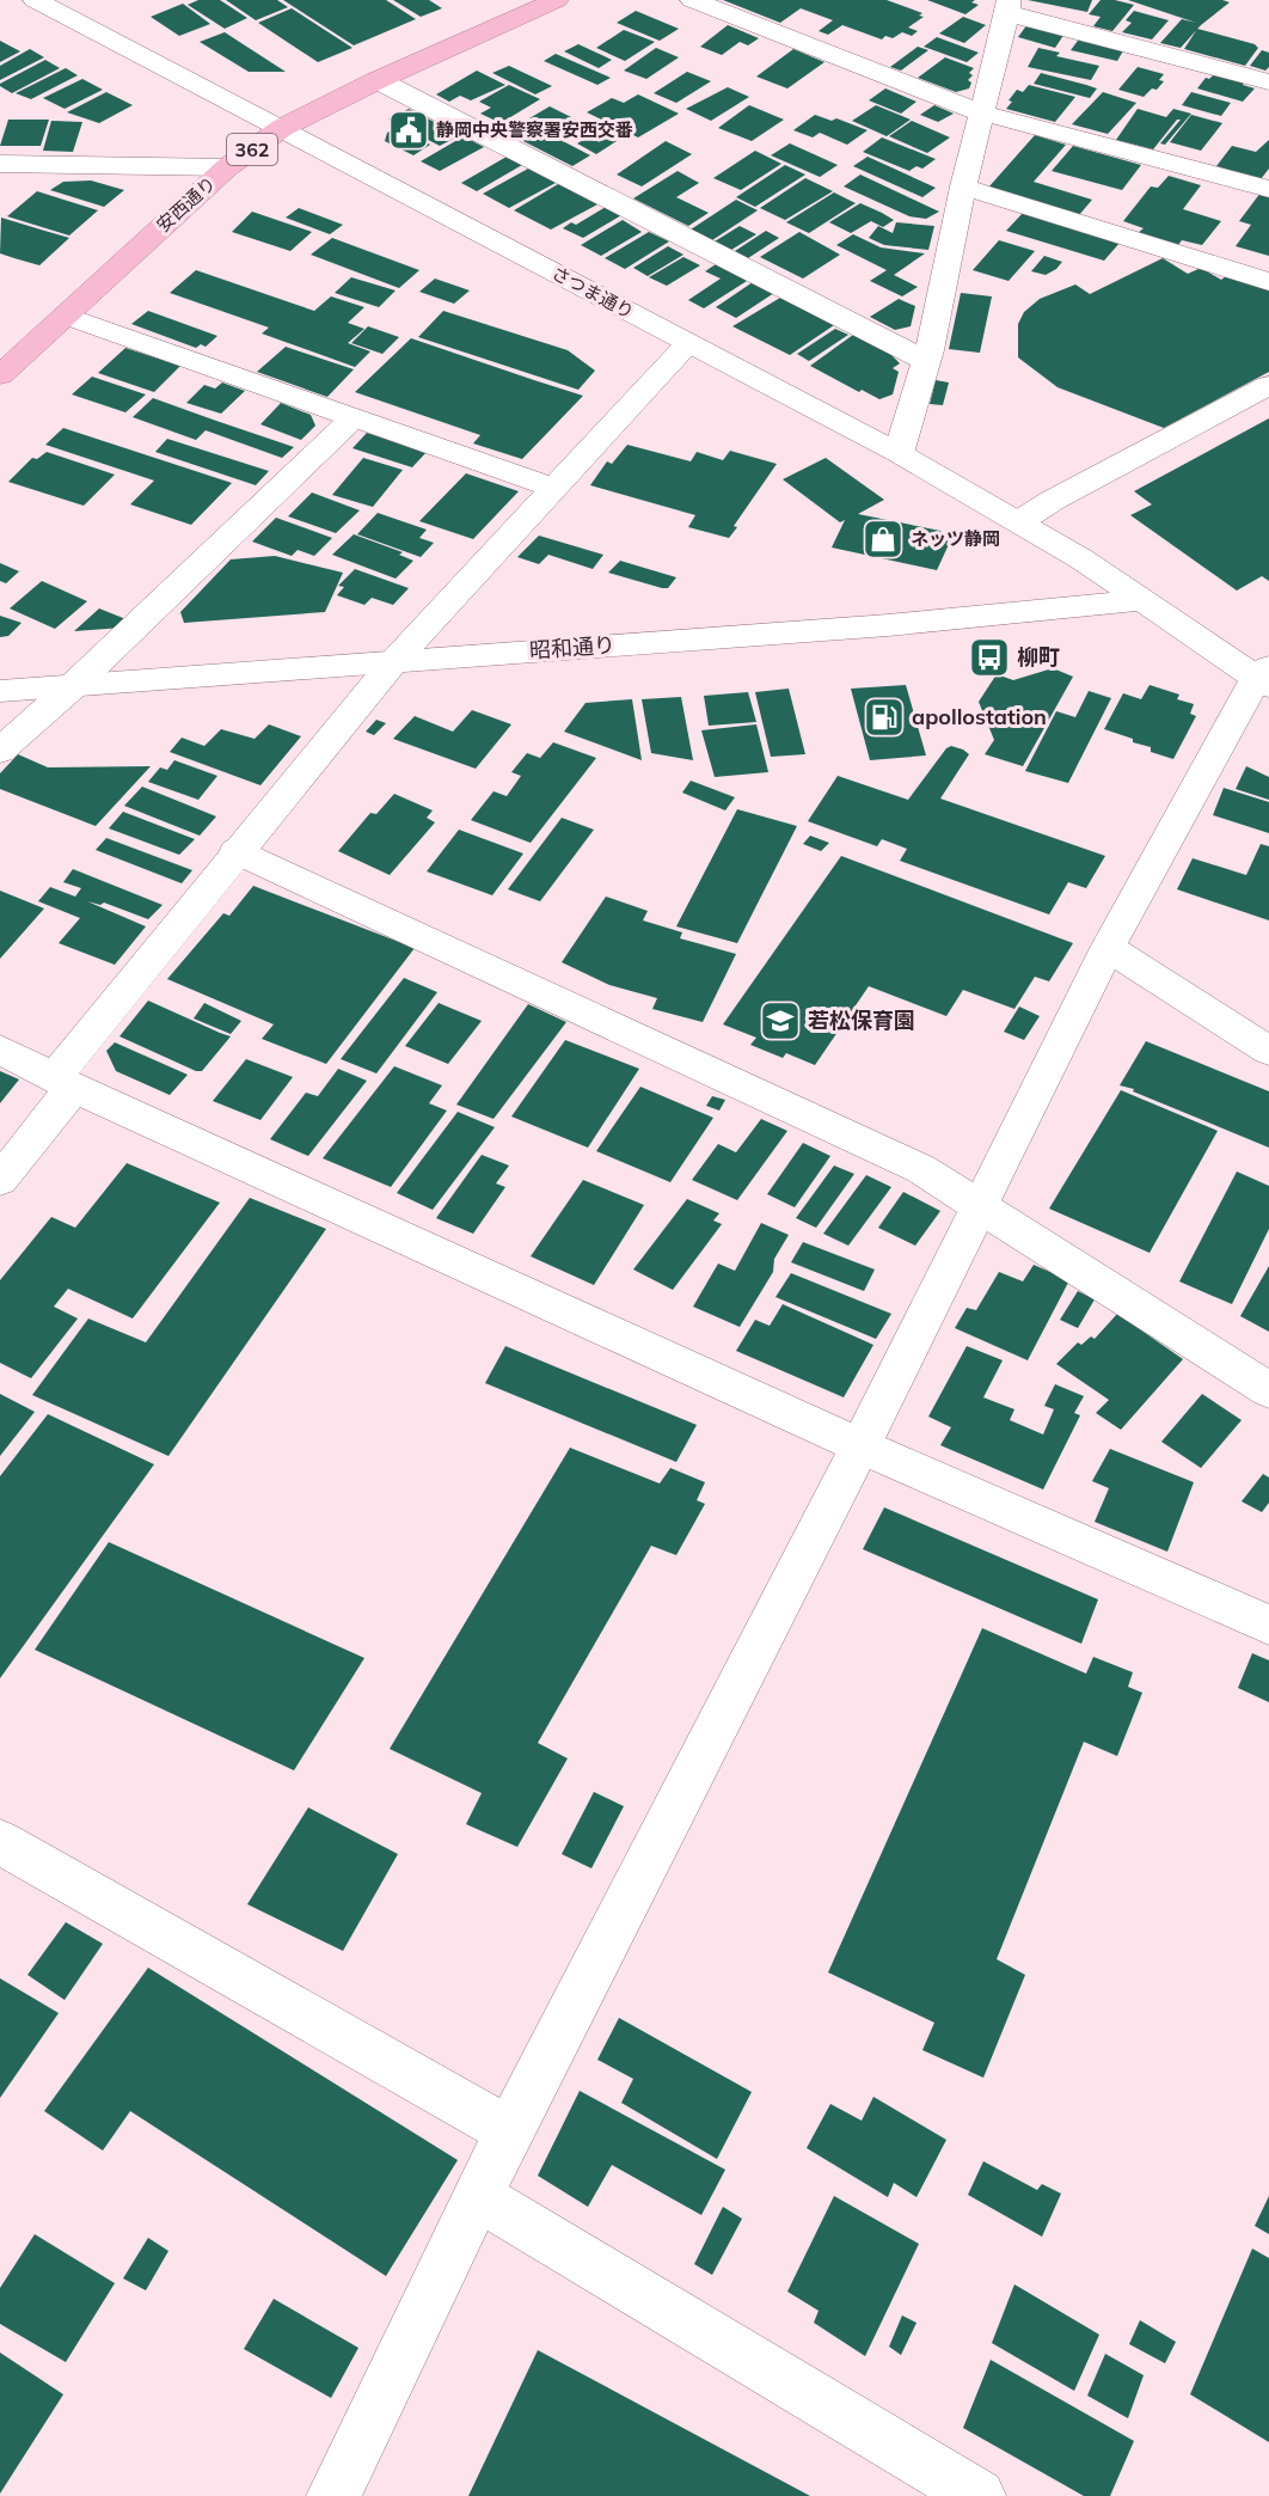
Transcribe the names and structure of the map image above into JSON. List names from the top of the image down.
{
  "streets": {
    "highway": ["362"],
    "street": ["さつま通り", "昭和通り"]
  },
  "crossings": [
    ["362", "さつま通り"],
    ["さつま通り", "昭和通り"]
  ],
  "places": {
    "public building": ["静岡中央警察署安西交番"],
    "shop": ["ネッツ静岡"],
    "bus stop": ["柳町"],
    "fuel station": ["apollostation"],
    "school or university": ["若松保育園"]
  }
}
